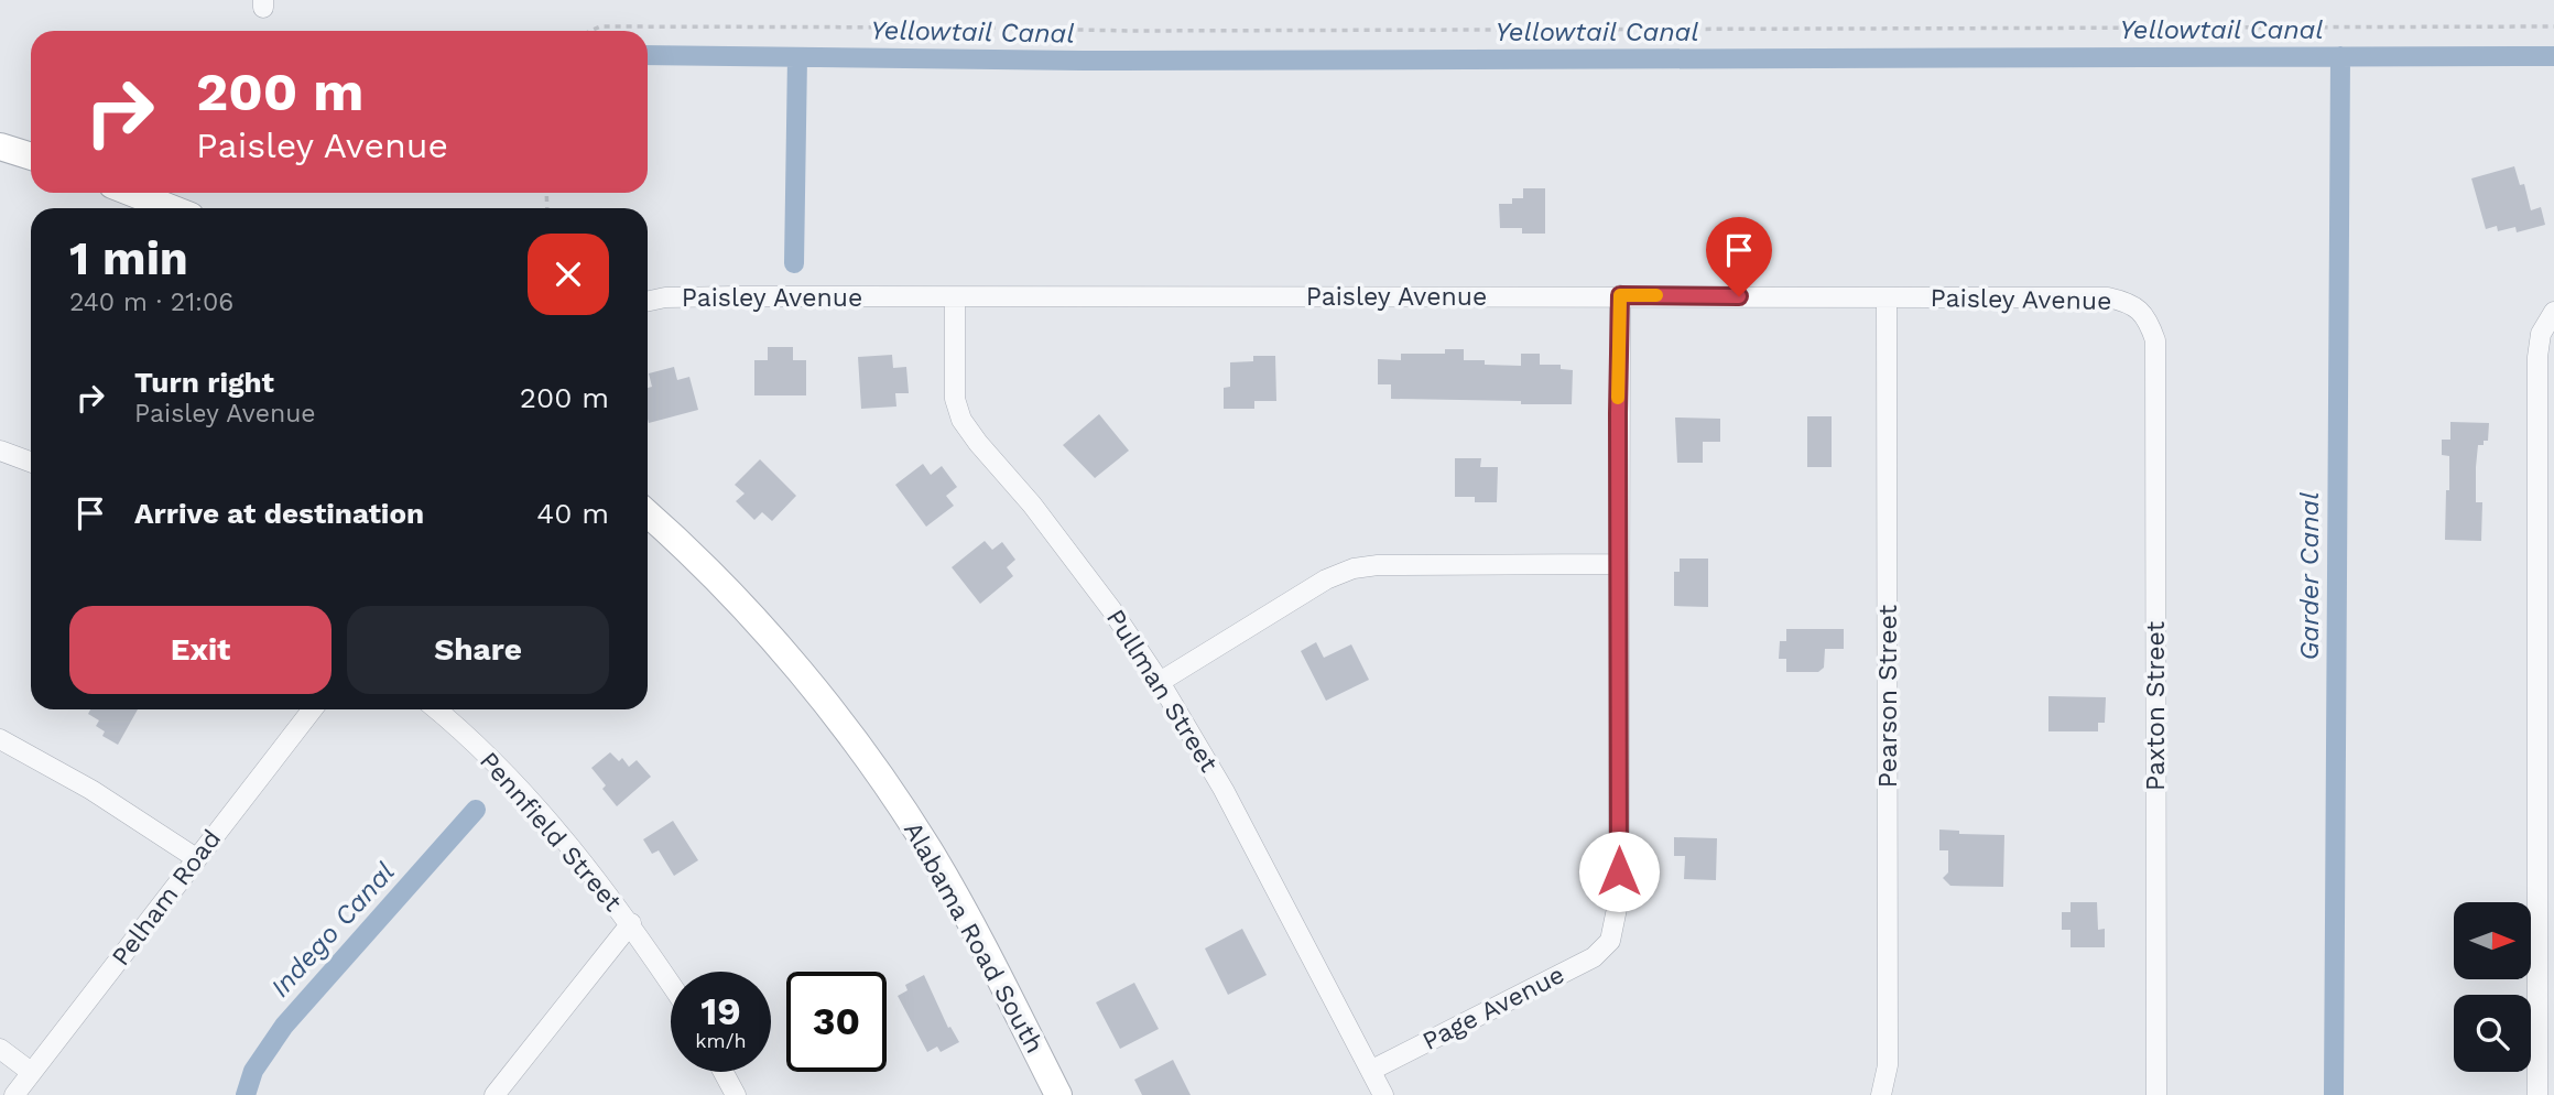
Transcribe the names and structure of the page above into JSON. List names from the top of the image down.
{
  "streets": {
    "street": [
      "Paisley Avenue",
      "Pullman Street",
      "Pearson Street",
      "Paxton Street",
      "Pennfield Street",
      "Pelham Road",
      "Alabama Road South",
      "Page Avenue"
    ]
  },
  "crossings": [
    ["Paisley Avenue", "Pullman Street"],
    ["Paisley Avenue", "Pearson Street"],
    ["Paisley Avenue", "Paxton Street"],
    ["Pullman Street", "Page Avenue"]
  ],
  "water": ["Yellowtail Canal", "Garder Canal", "Indego Canal"],
  "north": "right",
  "page": {
    "turn": ["200 m", "Paisley Avenue"],
    "heading": ["1 min", "240 m · 21:06"],
    "list": [
      {
        "name": "Turn right",
        "note": "Paisley Avenue",
        "value": "200 m"
      },
      {
        "name": "Arrive at destination",
        "value": "40 m"
      }
    ],
    "buttons": ["Exit", "Share"],
    "speed": "19 km/h",
    "limit": "30"
  }
}
